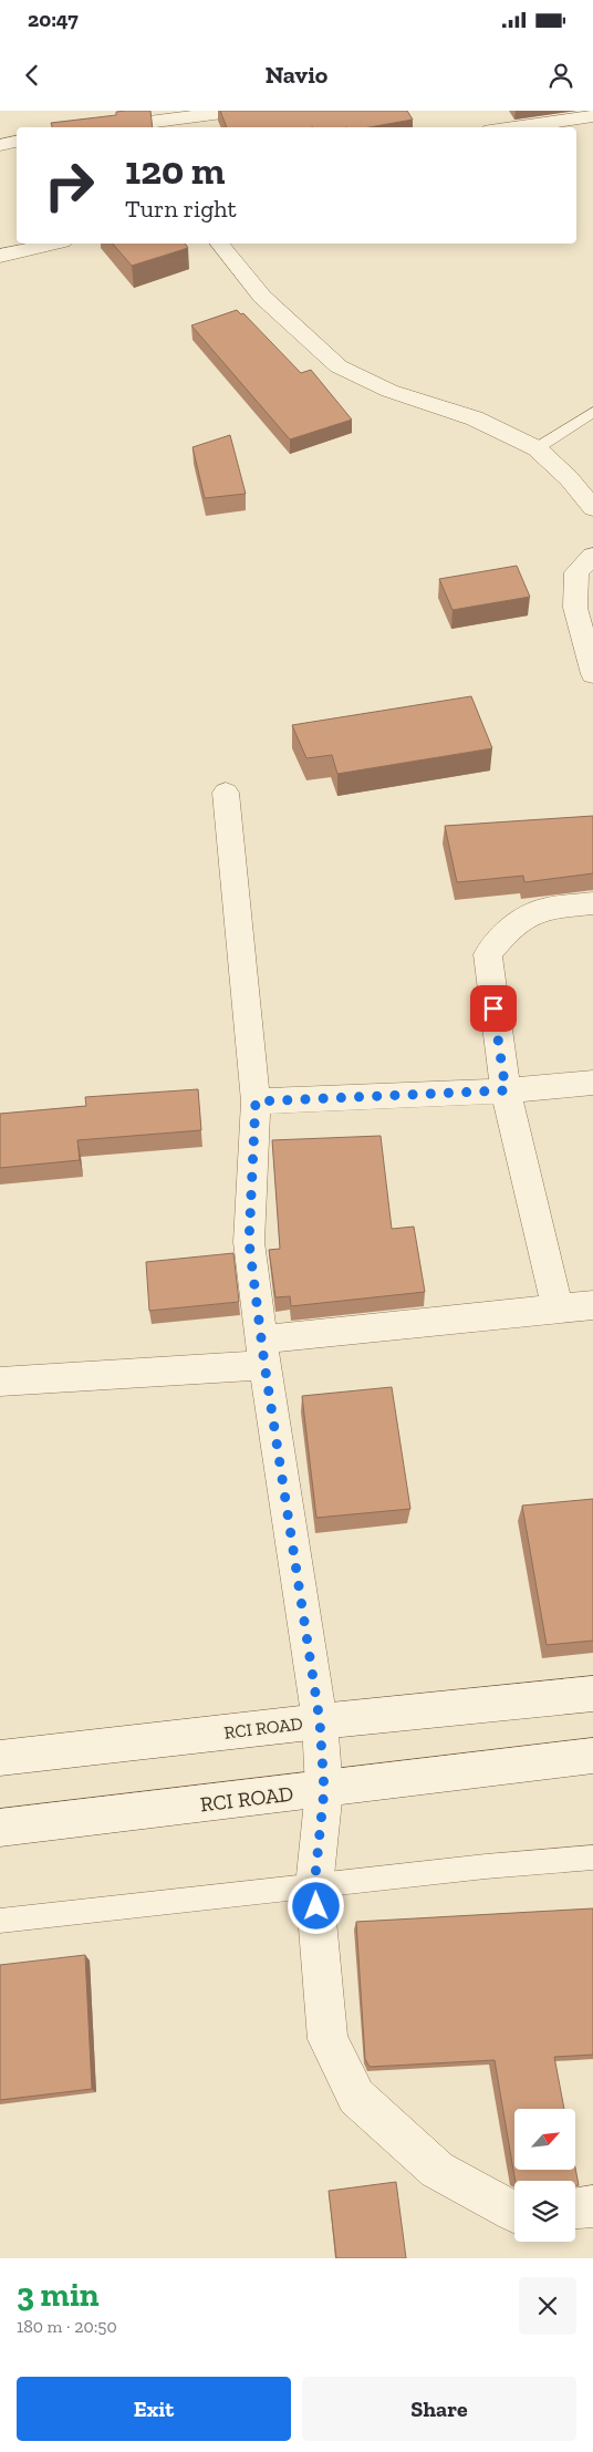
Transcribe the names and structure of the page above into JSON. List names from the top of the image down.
{
  "streets": {
    "street": ["RCI ROAD"]
  },
  "north": "top right",
  "page": {
    "status": "20:47",
    "header": "Navio",
    "turn": ["120 m", "Turn right"],
    "heading": ["3 min", "180 m · 20:50"],
    "buttons": ["Exit", "Share"]
  }
}
